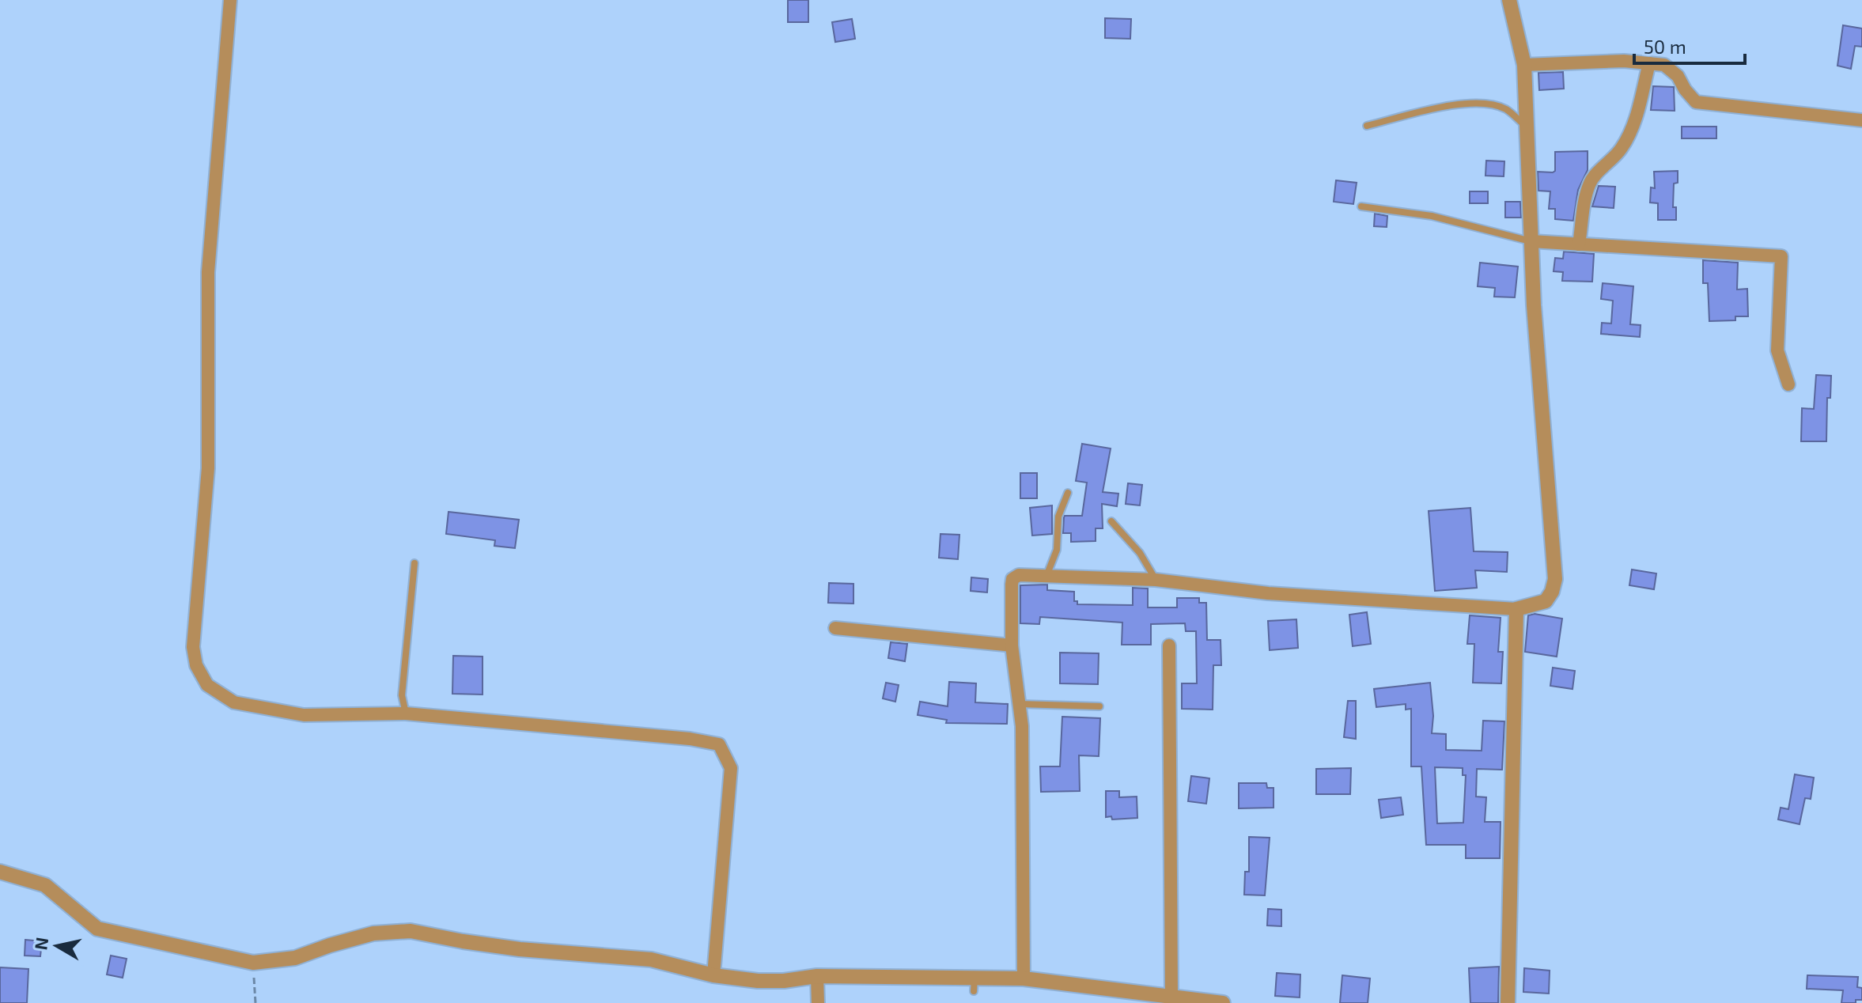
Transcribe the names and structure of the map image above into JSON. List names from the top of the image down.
{
  "scale_bar": "50 m",
  "north": "left"
}
